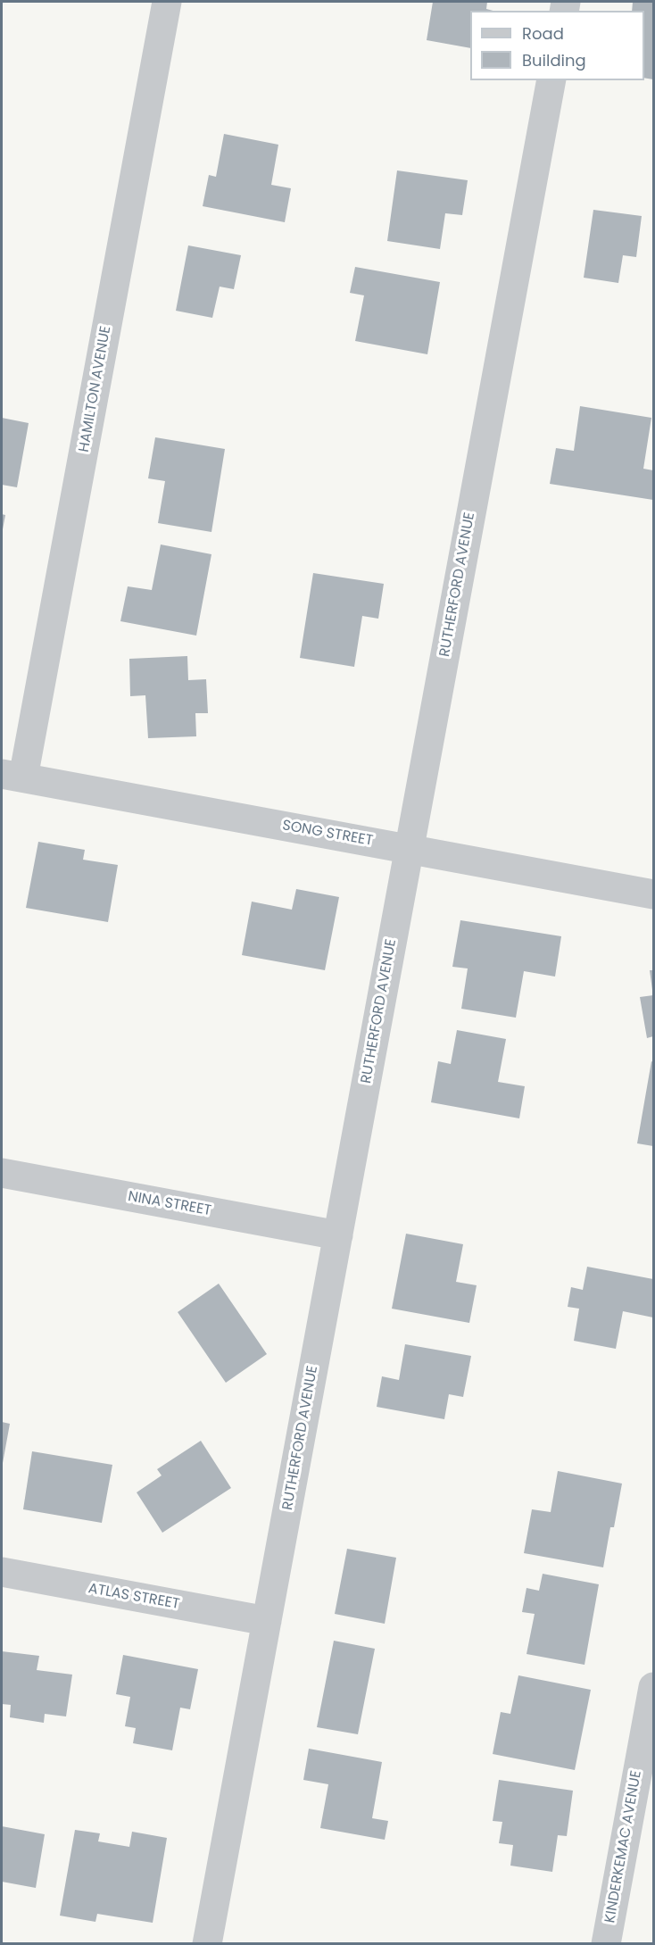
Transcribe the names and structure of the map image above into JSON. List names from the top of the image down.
{
  "streets": {
    "street": [
      "HAMILTON AVENUE",
      "RUTHERFORD AVENUE",
      "SONG STREET",
      "NINA STREET",
      "ATLAS STREET",
      "KINDERKEMAC AVENUE"
    ]
  },
  "crossings": [
    ["HAMILTON AVENUE", "SONG STREET"],
    ["RUTHERFORD AVENUE", "SONG STREET"],
    ["RUTHERFORD AVENUE", "NINA STREET"],
    ["RUTHERFORD AVENUE", "ATLAS STREET"]
  ],
  "legend": ["Road", "Building"]
}
